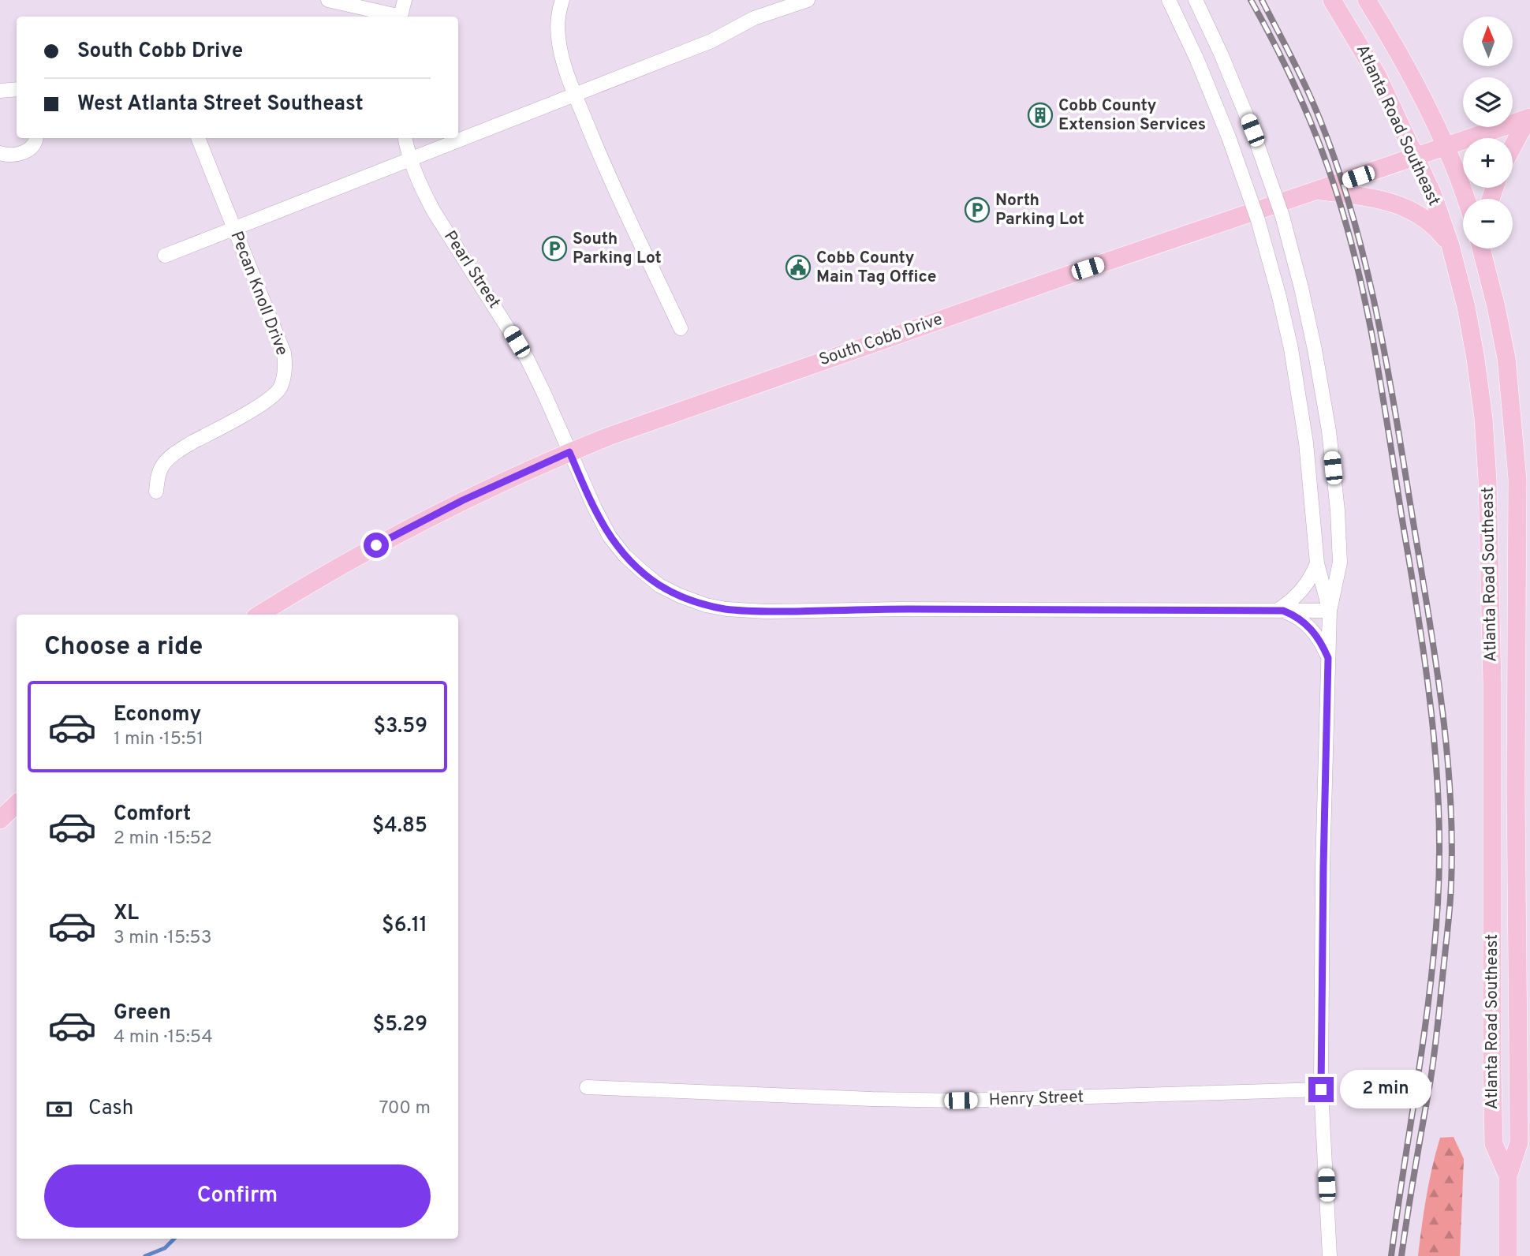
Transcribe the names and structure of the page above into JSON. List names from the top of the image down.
{
  "streets": {
    "main road": ["Atlanta Road Southeast", "South Cobb Drive"],
    "street": ["Pearl Street", "Pecan Knoll Drive", "Henry Street"]
  },
  "crossings": [
    ["Atlanta Road Southeast", "South Cobb Drive"],
    ["Pearl Street", "South Cobb Drive"]
  ],
  "places": {
    "building": ["Cobb County Extension Services"],
    "parking": ["North Parking Lot", "South Parking Lot"],
    "public building": ["Cobb County Main Tag Office"]
  },
  "north": "top",
  "page": {
    "map_buttons": ["+", "−"],
    "banner": ["South Cobb Drive", "West Atlanta Street Southeast"],
    "heading": "Choose a ride",
    "list": [
      {
        "name": "Economy",
        "note": "1 min · 15:51",
        "value": "$3.59"
      },
      {
        "name": "Comfort",
        "note": "2 min · 15:52",
        "value": "$4.85"
      },
      {
        "name": "XL",
        "note": "3 min · 15:53",
        "value": "$6.11"
      },
      {
        "name": "Green",
        "note": "4 min · 15:54",
        "value": "$5.29"
      }
    ],
    "bubble": "2 min",
    "pay": ["Cash", "700 m"],
    "buttons": "Confirm"
  }
}
